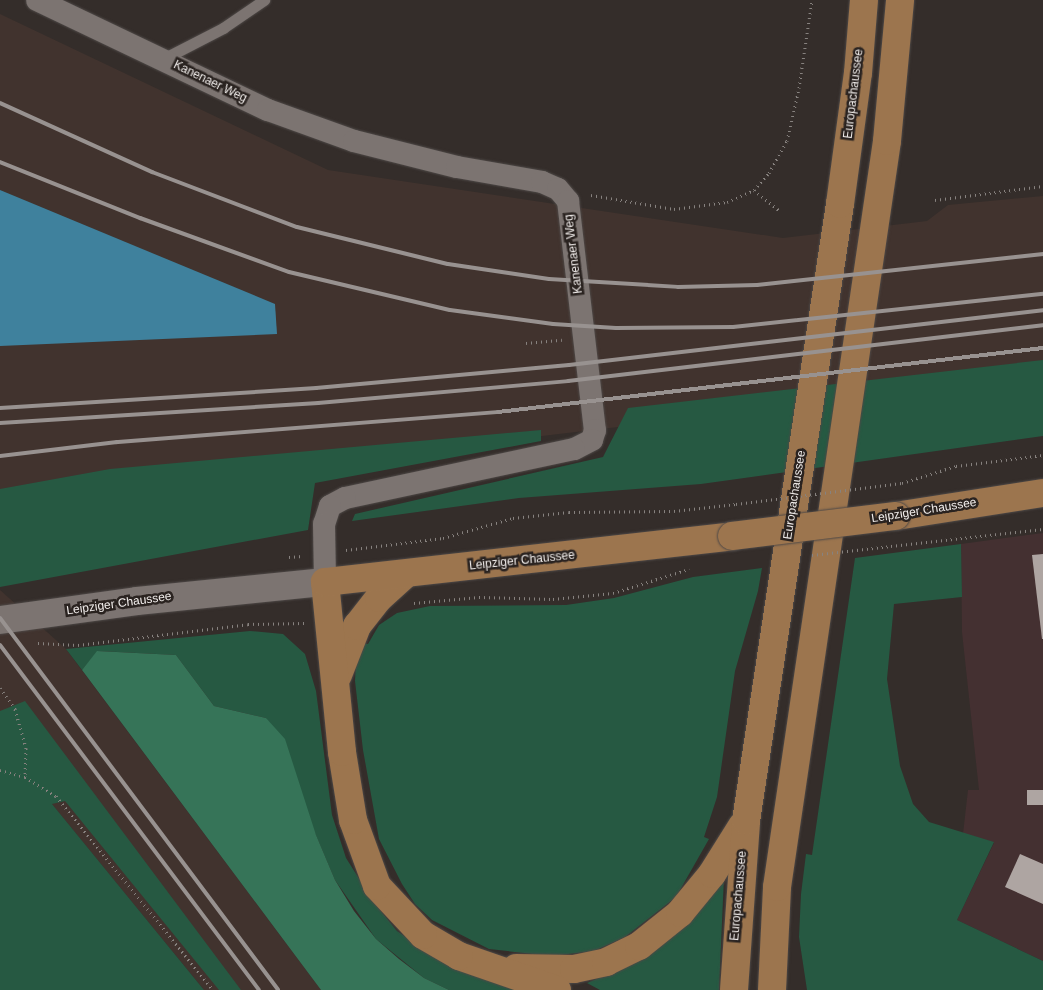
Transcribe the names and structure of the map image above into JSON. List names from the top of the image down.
{
  "streets": {
    "main road": ["Europachaussee", "Leipziger Chaussee"],
    "street": ["Kanenaer Weg"]
  },
  "crossings": [
    ["Kanenaer Weg", "Leipziger Chaussee"]
  ]
}
